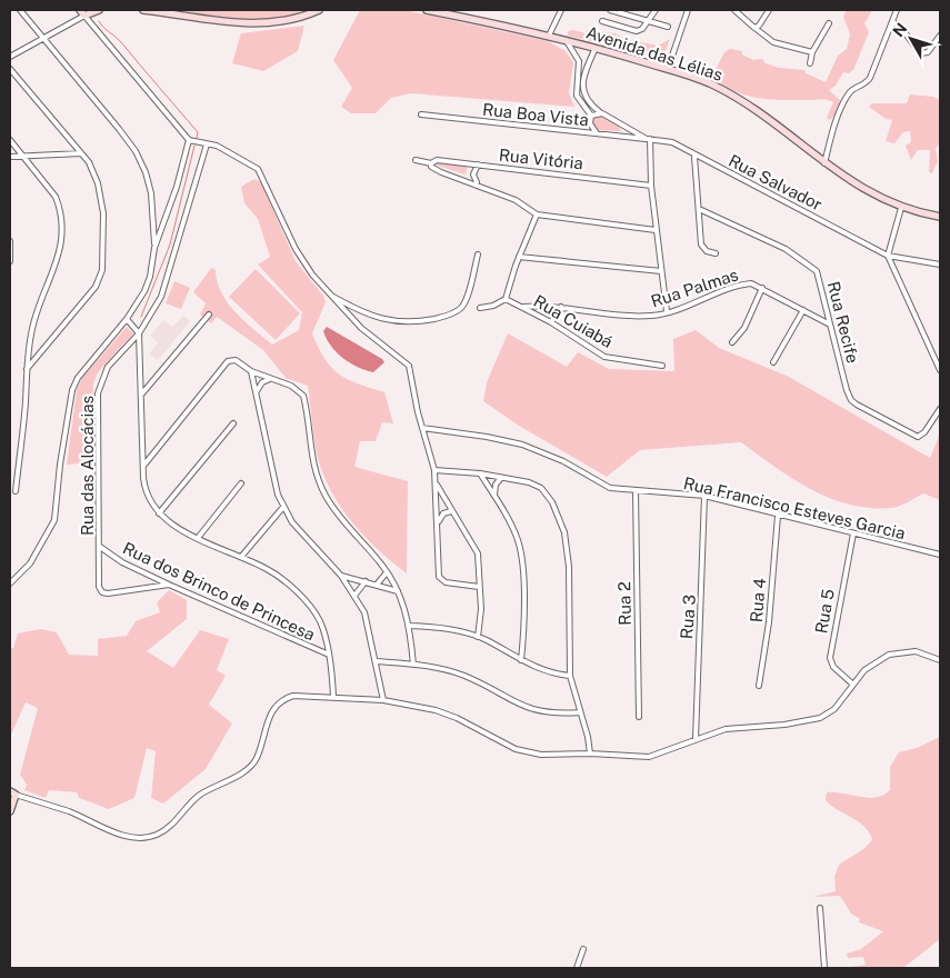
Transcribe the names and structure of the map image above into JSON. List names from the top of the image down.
{
  "streets": {
    "street": [
      "Avenida das Lélias",
      "Rua Boa Vista",
      "Rua Vitória",
      "Rua Salvador",
      "Rua Palmas",
      "Rua Cuiabá",
      "Rua Recife",
      "Rua das Alocácias",
      "Rua Francisco Esteves Garcia",
      "Rua dos Brinco de Princesa",
      "Rua 4",
      "Rua 2",
      "Rua 5",
      "Rua 3"
    ]
  },
  "crossings": [
    ["Avenida das Lélias", "Rua Salvador"],
    ["Rua Boa Vista", "Rua Salvador"],
    ["Rua Palmas", "Rua Cuiabá"],
    ["Rua Palmas", "Rua Recife"],
    ["Rua das Alocácias", "Rua dos Brinco de Princesa"],
    ["Rua Francisco Esteves Garcia", "Rua 4"],
    ["Rua Francisco Esteves Garcia", "Rua 2"],
    ["Rua Francisco Esteves Garcia", "Rua 5"],
    ["Rua Francisco Esteves Garcia", "Rua 3"]
  ],
  "north": "top left"
}
